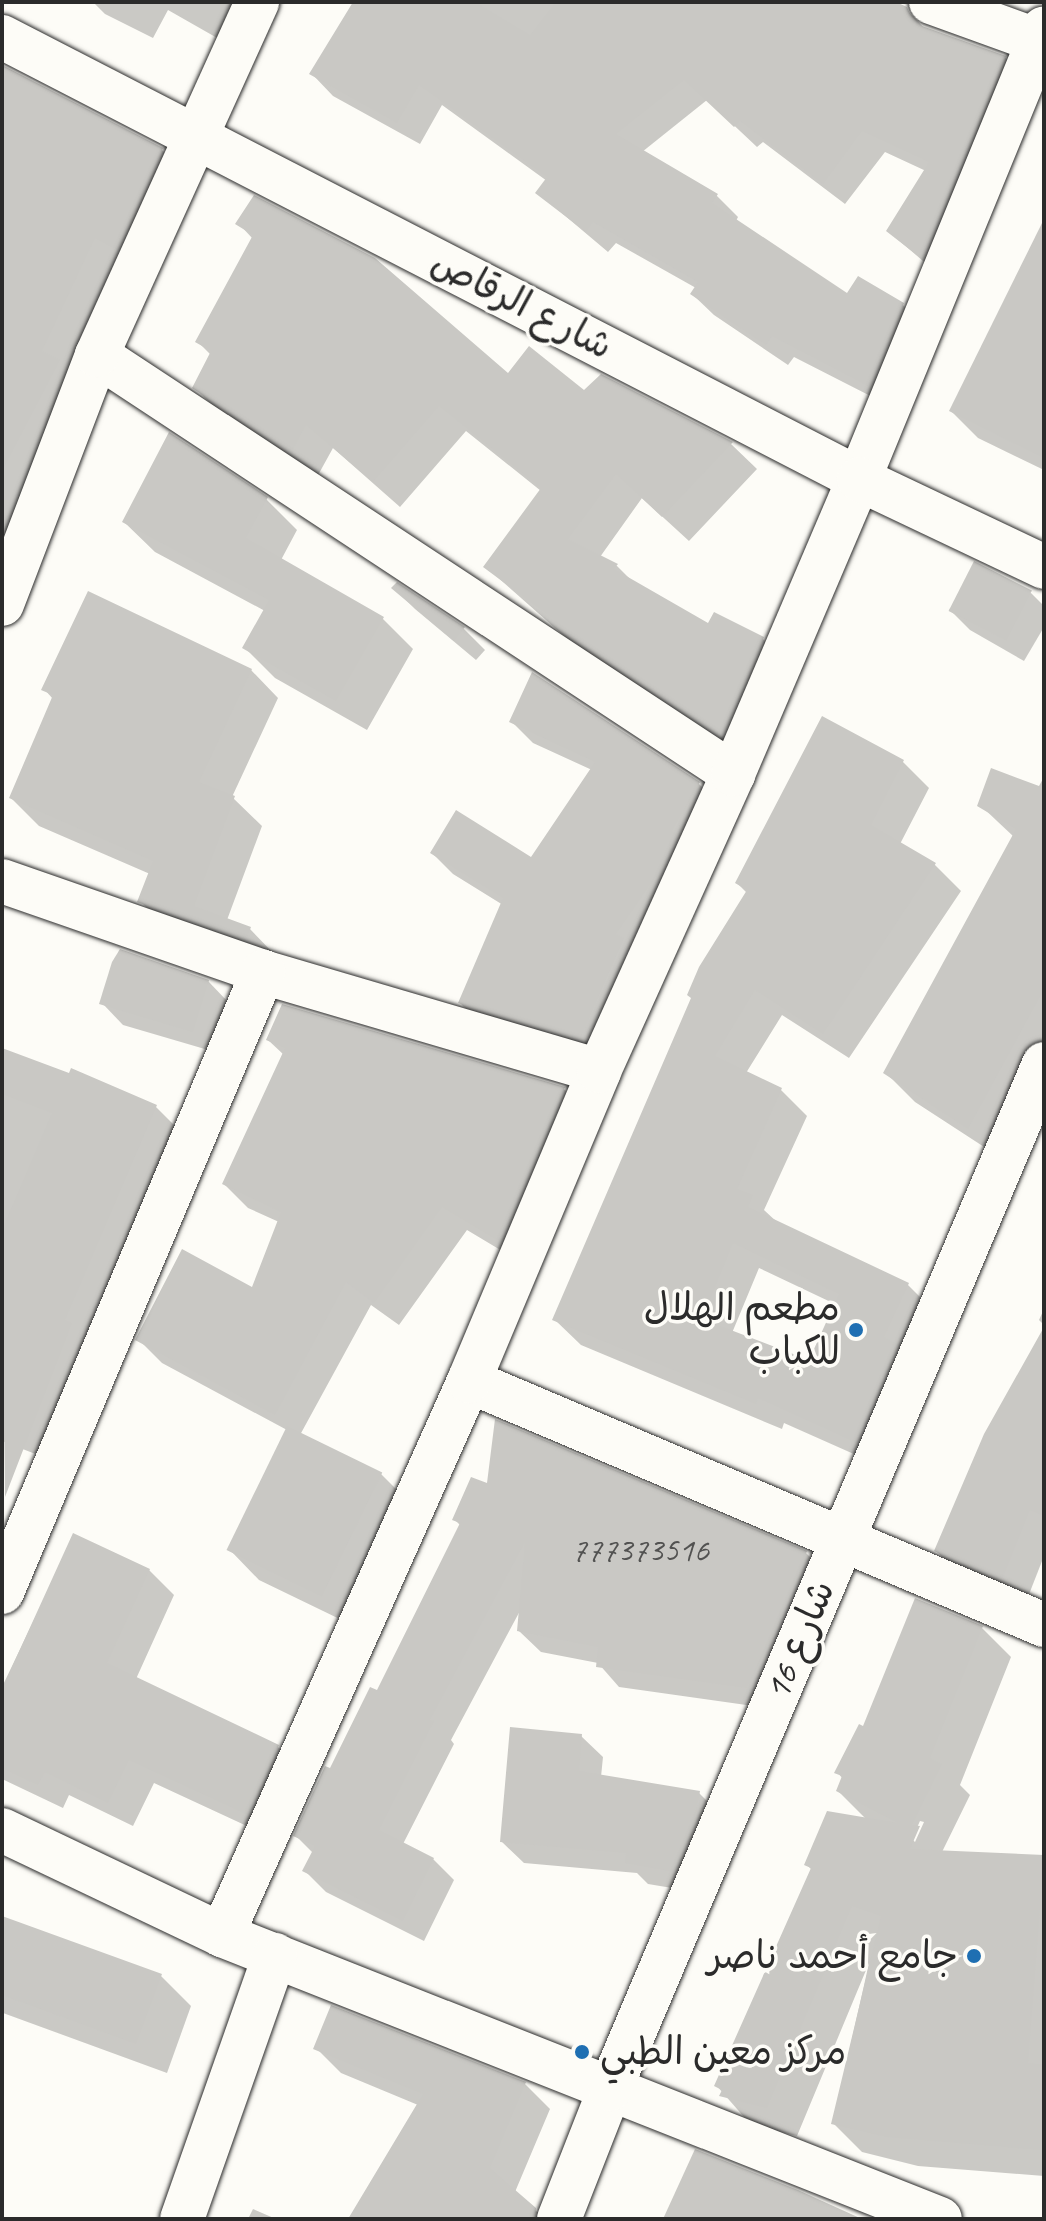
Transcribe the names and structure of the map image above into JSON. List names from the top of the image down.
{
  "streets": {
    "street": ["شارع الرقاص", "شارع 16"]
  },
  "places": ["مطعم الهلال للكباب", "جامع أحمد ناصر", "مركز معين الطبي"],
  "house_numbers": ["777373516"]
}
